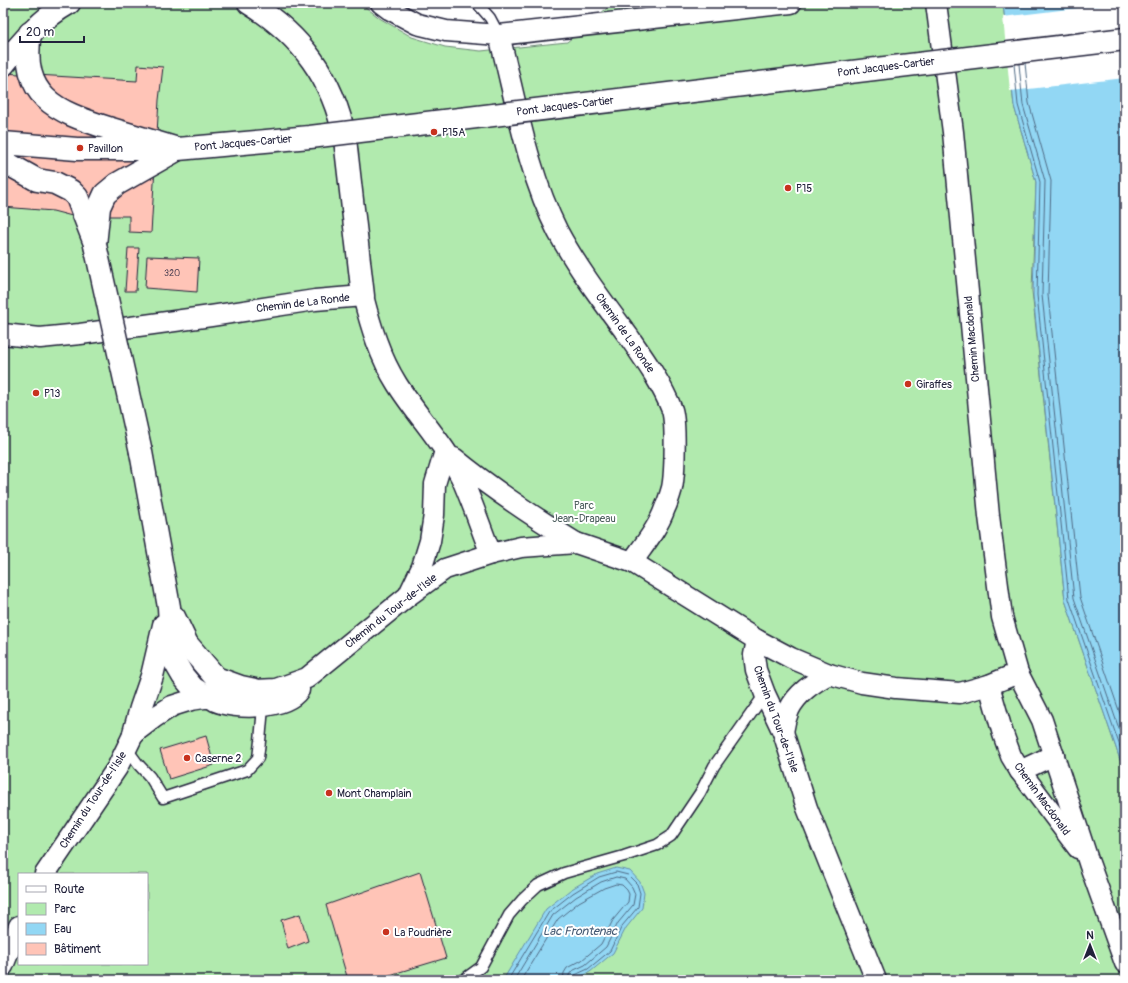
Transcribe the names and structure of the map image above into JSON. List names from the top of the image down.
{
  "streets": {
    "main road": ["Pont Jacques-Cartier"],
    "street": ["Chemin de La Ronde", "Chemin Macdonald", "Chemin du Tour-de-l'Isle"]
  },
  "crossings": [
    ["Chemin de La Ronde", "Chemin du Tour-de-l'Isle"]
  ],
  "water": ["Lac Frontenac"],
  "parks": ["Parc Jean-Drapeau"],
  "places": [
    "P15A",
    "Pavillon",
    "P15",
    "Giraffes",
    "P13",
    "Caserne 2",
    "Mont Champlain",
    "La Poudrière"
  ],
  "house_numbers": ["320"],
  "legend": [
    "Route",
    "Parc",
    "Eau",
    "Bâtiment"
  ],
  "scale_bar": "20 m",
  "north": "top"
}
